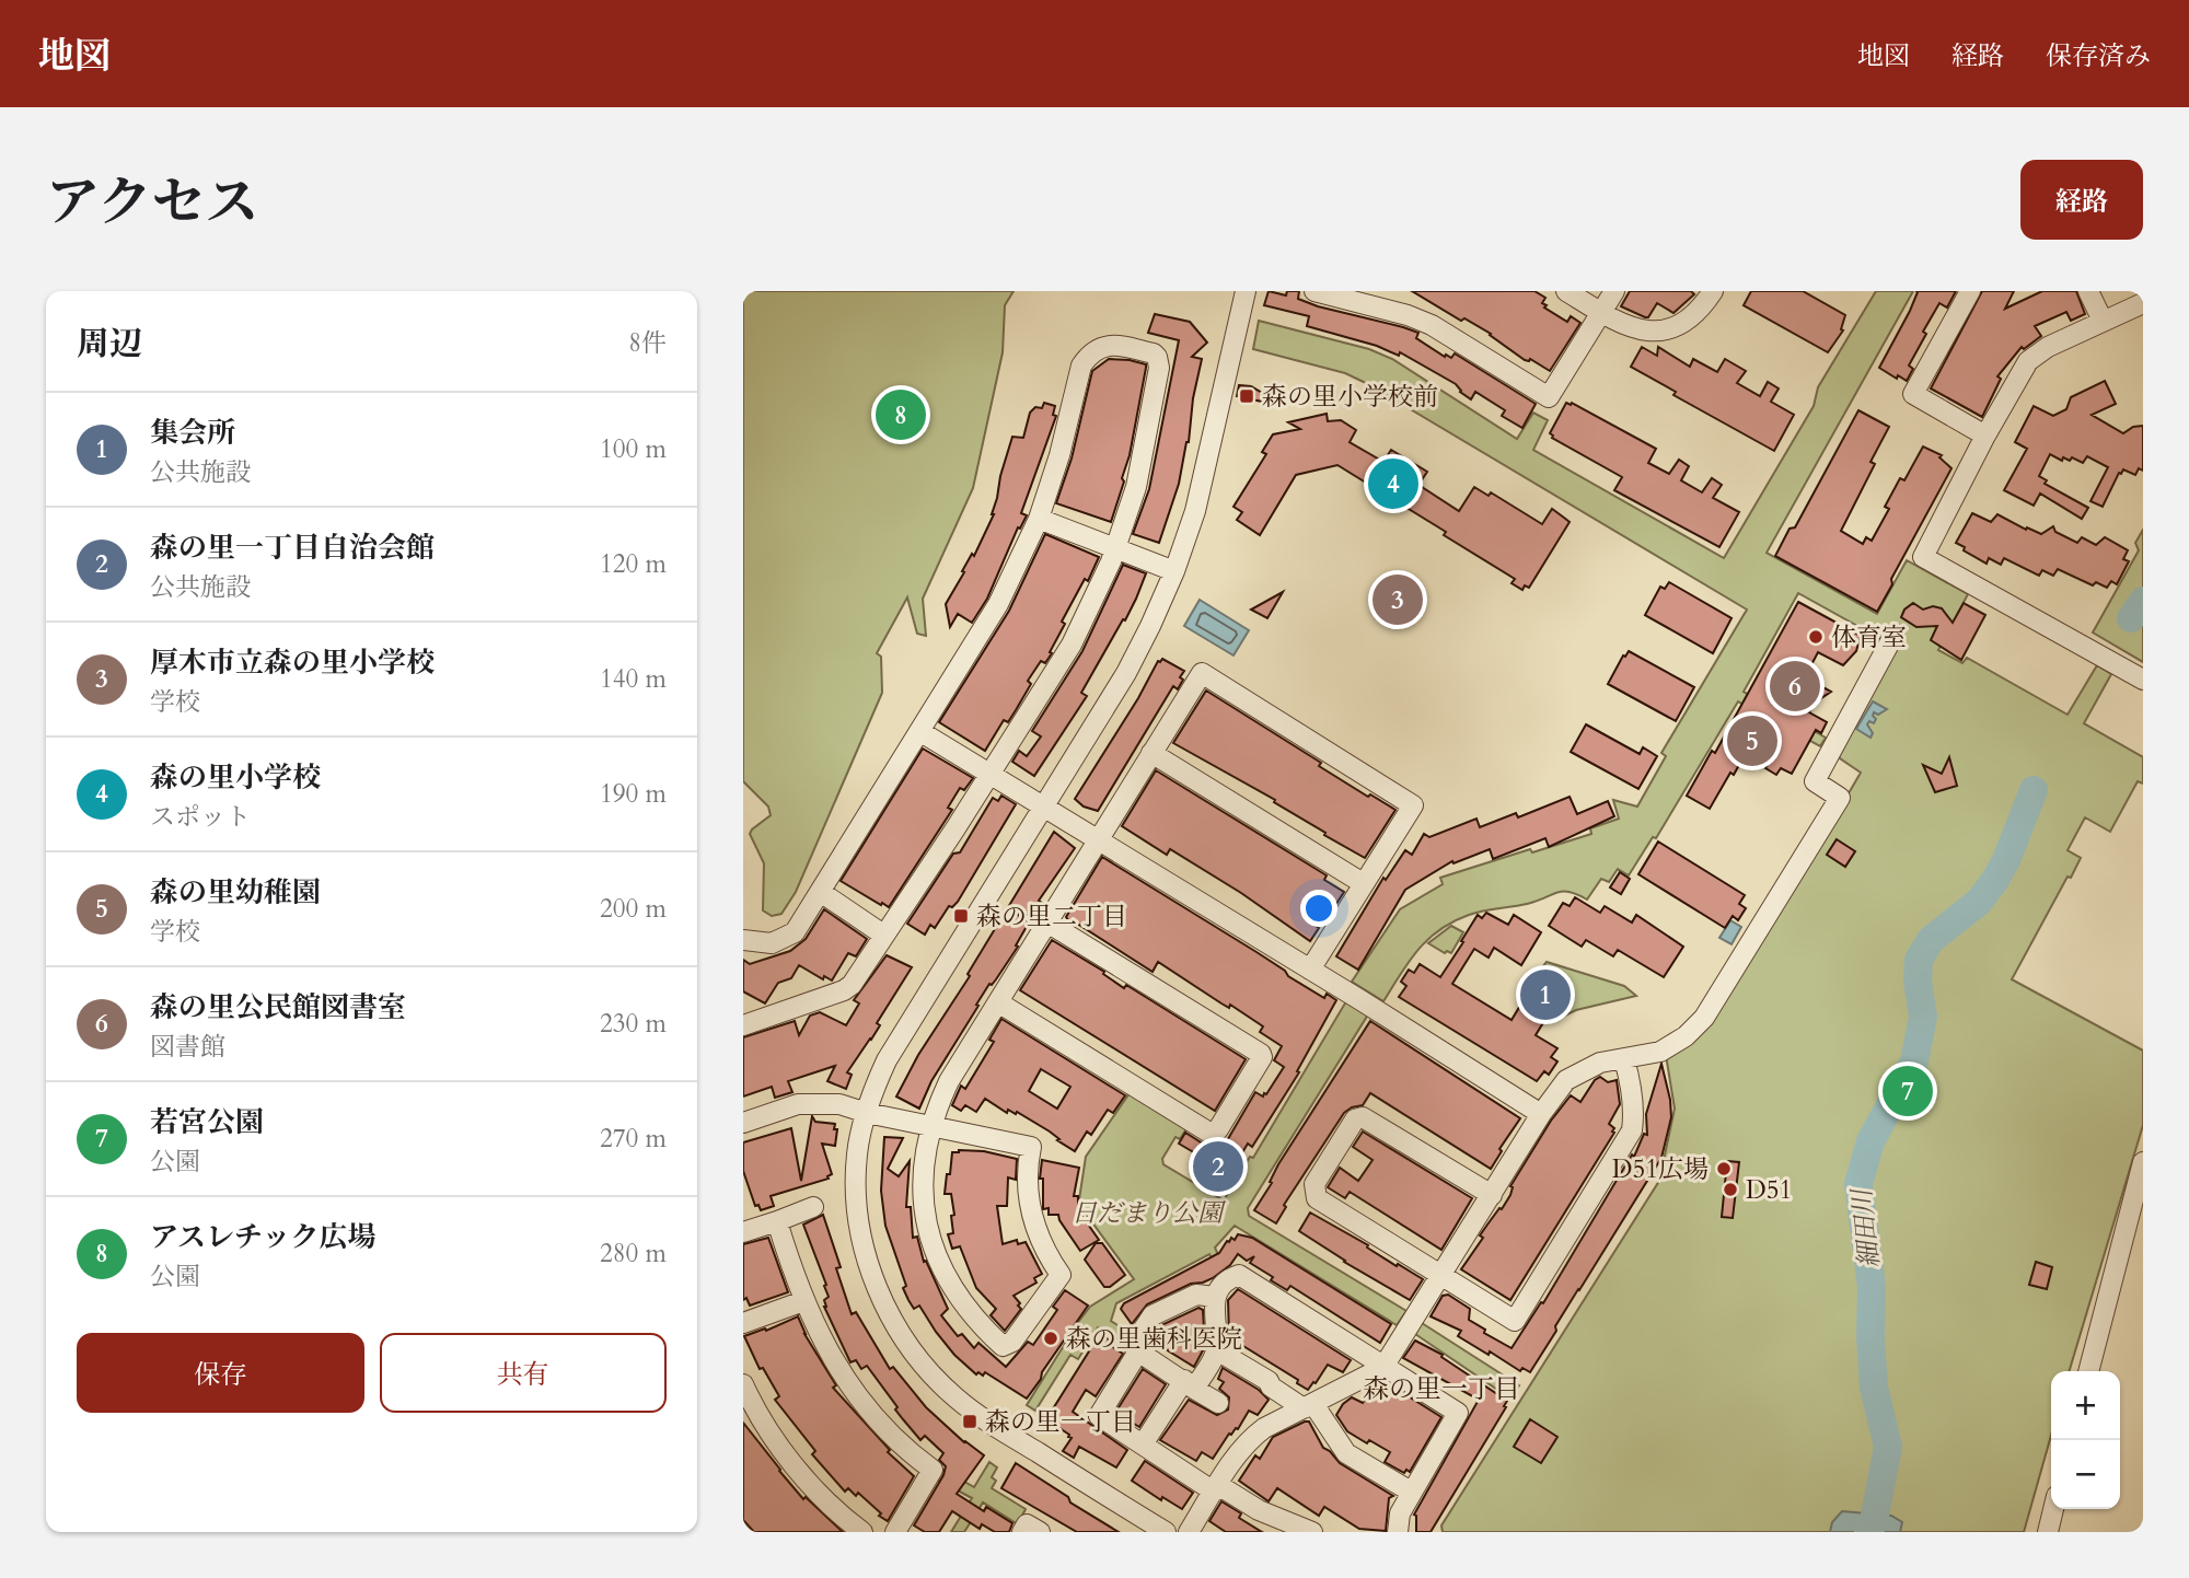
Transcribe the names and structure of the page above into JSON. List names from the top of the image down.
{
  "districts": ["森の里一丁目"],
  "water": ["細田川"],
  "parks": ["日だまり公園"],
  "places": {
    "transit": ["森の里小学校前", "森の里二丁目", "森の里一丁目"],
    "other": [
      "体育室",
      "D51広場",
      "D51",
      "森の里歯科医院"
    ]
  },
  "page": {
    "header": "地図",
    "nav": ["地図", "経路", "保存済み"],
    "title": "アクセス",
    "buttons": [
      "経路",
      ["保存", "共有"]
    ],
    "heading": ["周辺", "8件"],
    "pins": [
      "8",
      "4",
      "3",
      "6",
      "5",
      "1",
      "7",
      "2"
    ],
    "list": [
      {
        "mark": "1",
        "name": "集会所",
        "note": "公共施設",
        "value": "100 m"
      },
      {
        "mark": "2",
        "name": "森の里一丁目自治会館",
        "note": "公共施設",
        "value": "120 m"
      },
      {
        "mark": "3",
        "name": "厚木市立森の里小学校",
        "note": "学校",
        "value": "140 m"
      },
      {
        "mark": "4",
        "name": "森の里小学校",
        "note": "スポット",
        "value": "190 m"
      },
      {
        "mark": "5",
        "name": "森の里幼稚園",
        "note": "学校",
        "value": "200 m"
      },
      {
        "mark": "6",
        "name": "森の里公民館図書室",
        "note": "図書館",
        "value": "230 m"
      },
      {
        "mark": "7",
        "name": "若宮公園",
        "note": "公園",
        "value": "270 m"
      },
      {
        "mark": "8",
        "name": "アスレチック広場",
        "note": "公園",
        "value": "280 m"
      }
    ],
    "map_buttons": ["+", "−"]
  }
}
